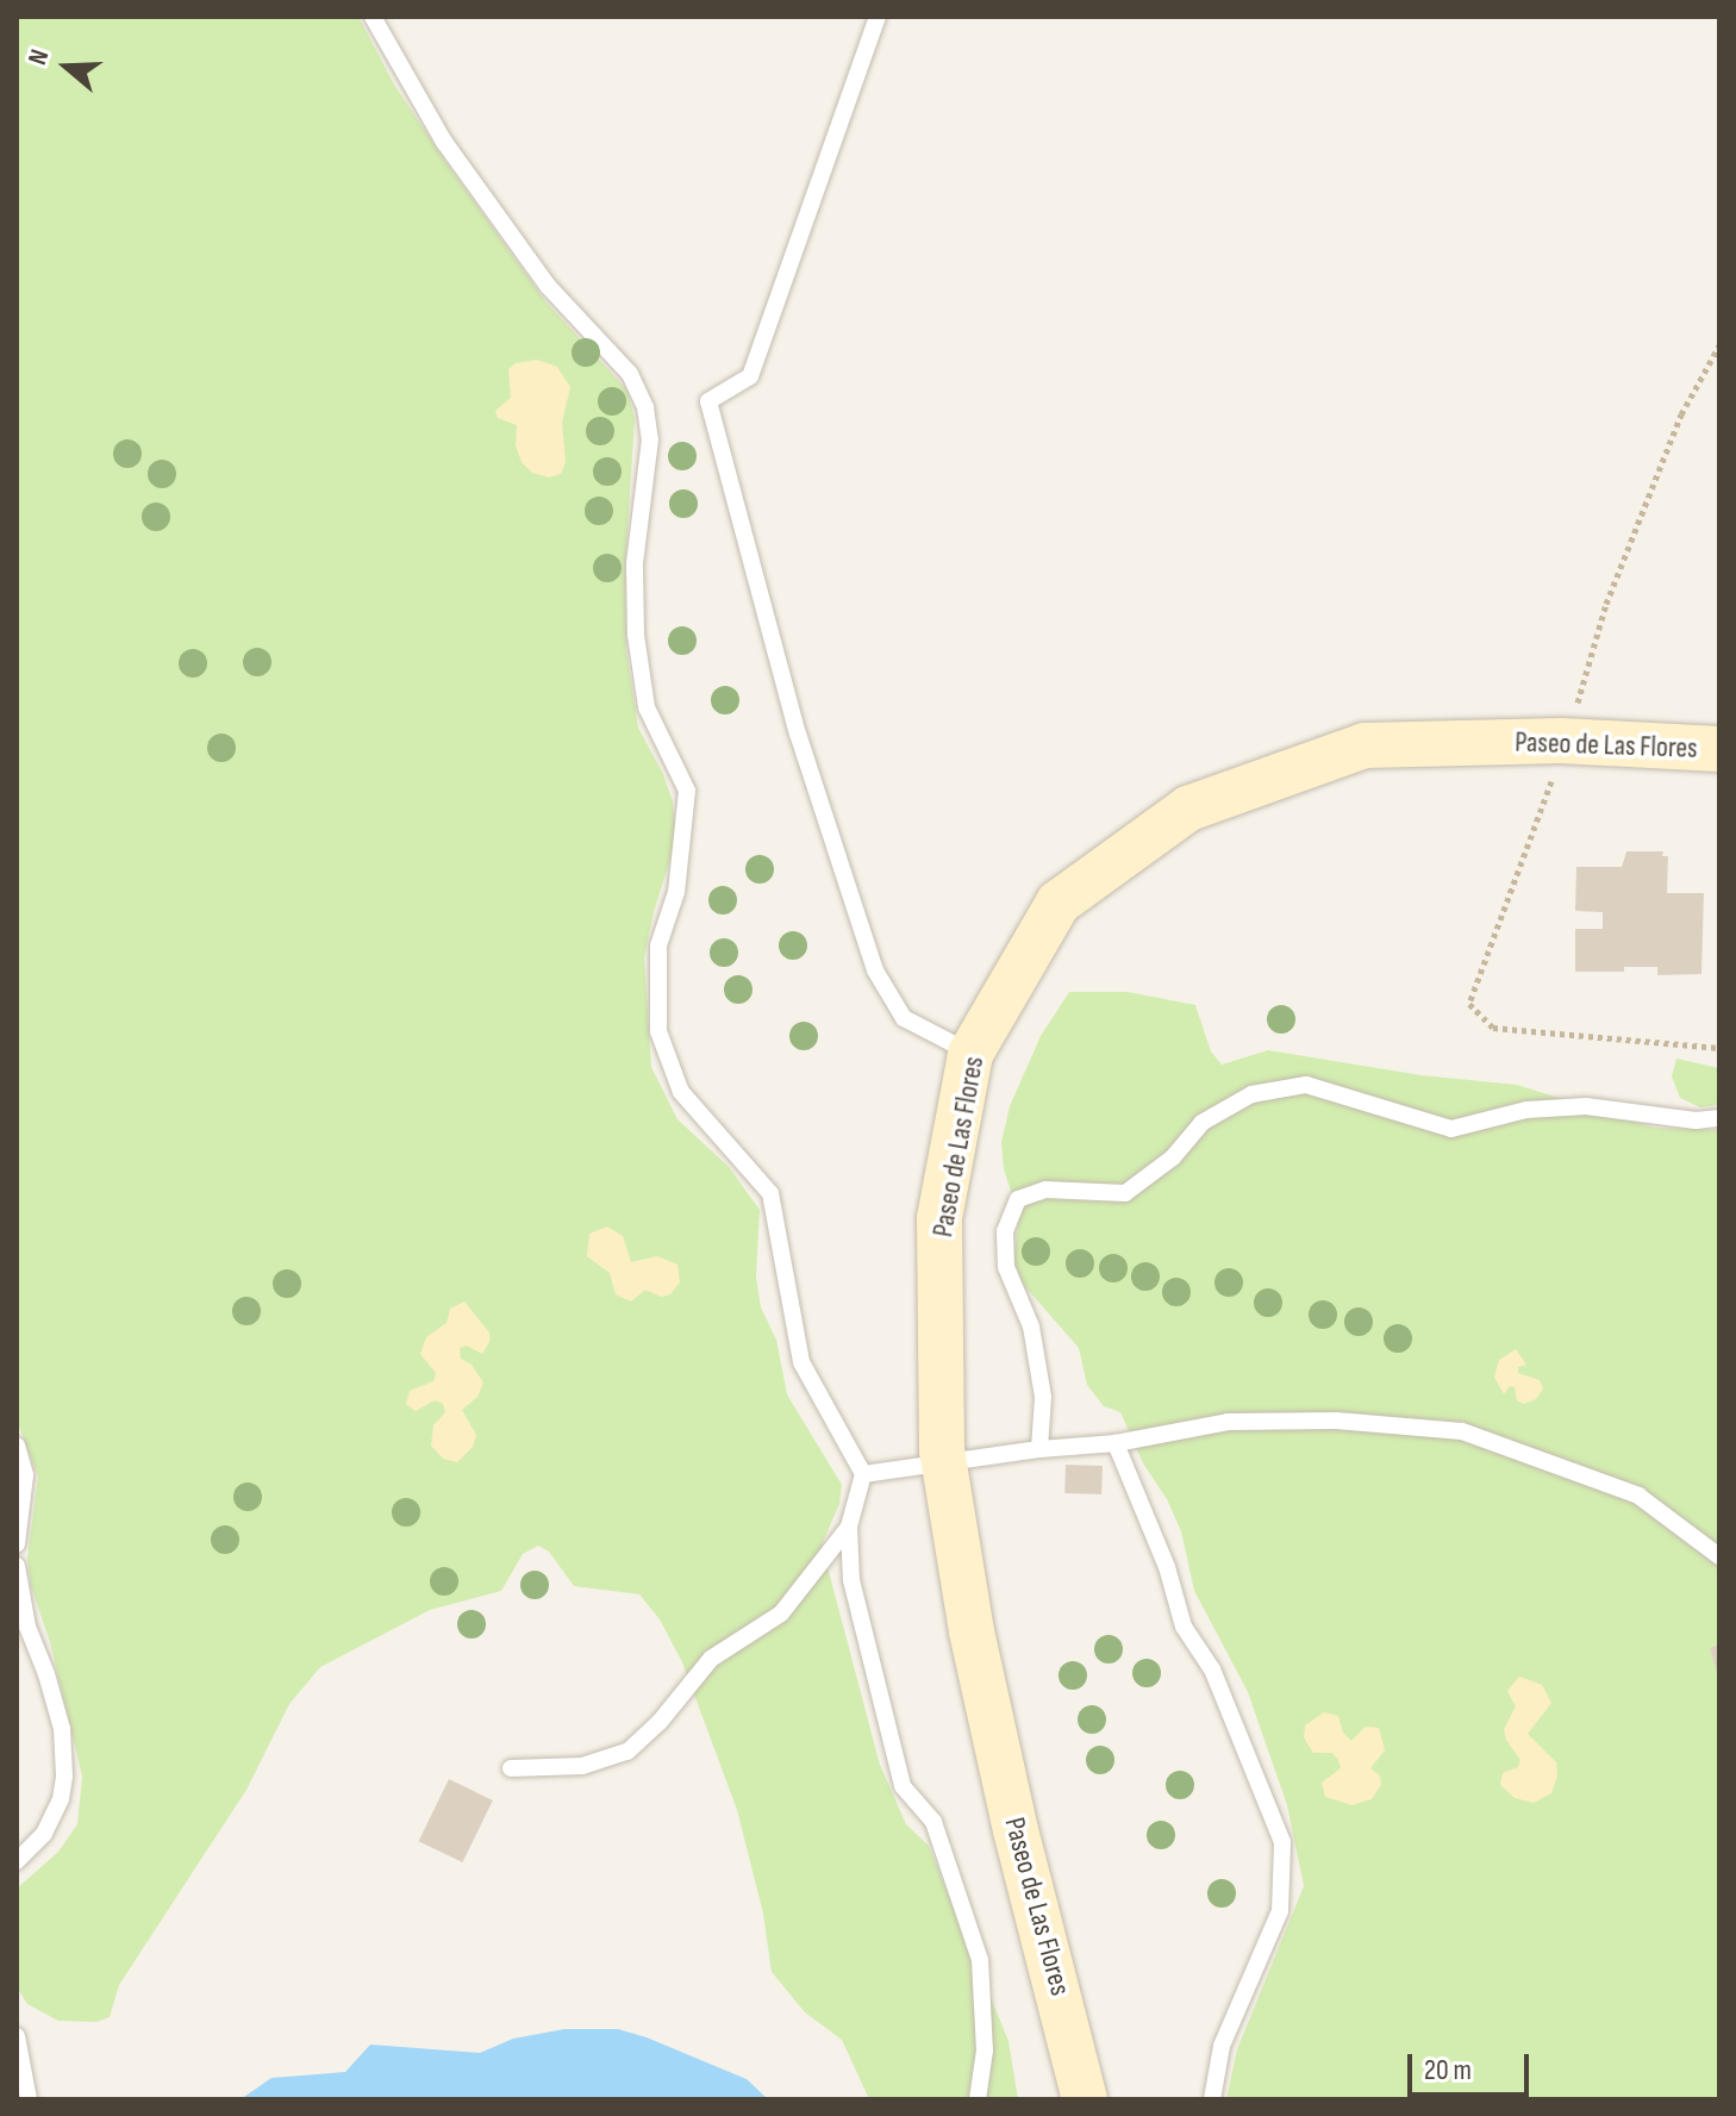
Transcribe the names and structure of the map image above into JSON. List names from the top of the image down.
{
  "streets": {
    "street": ["Paseo de Las Flores"]
  },
  "scale_bar": "20 m",
  "north": "left"
}
